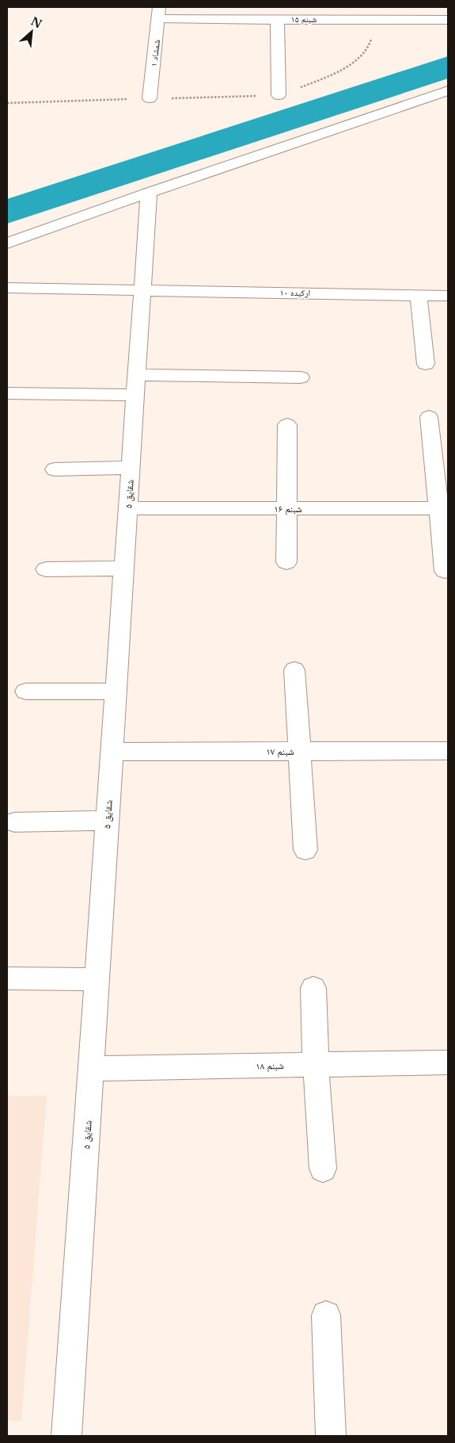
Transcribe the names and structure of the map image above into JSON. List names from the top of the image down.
{
  "streets": {
    "street": [
      "شبنم ۱۵",
      "شمشاد ۱",
      "ارکیده ۱۰",
      "شقایق ۵",
      "شبنم ۱۶",
      "شبنم ۱۷",
      "شبنم ۱۸"
    ]
  },
  "crossings": [
    ["شبنم ۱۵", "شمشاد ۱"],
    ["ارکیده ۱۰", "شقایق ۵"],
    ["شقایق ۵", "شبنم ۱۶"],
    ["شقایق ۵", "شبنم ۱۷"],
    ["شقایق ۵", "شبنم ۱۸"]
  ],
  "north": "top right"
}
